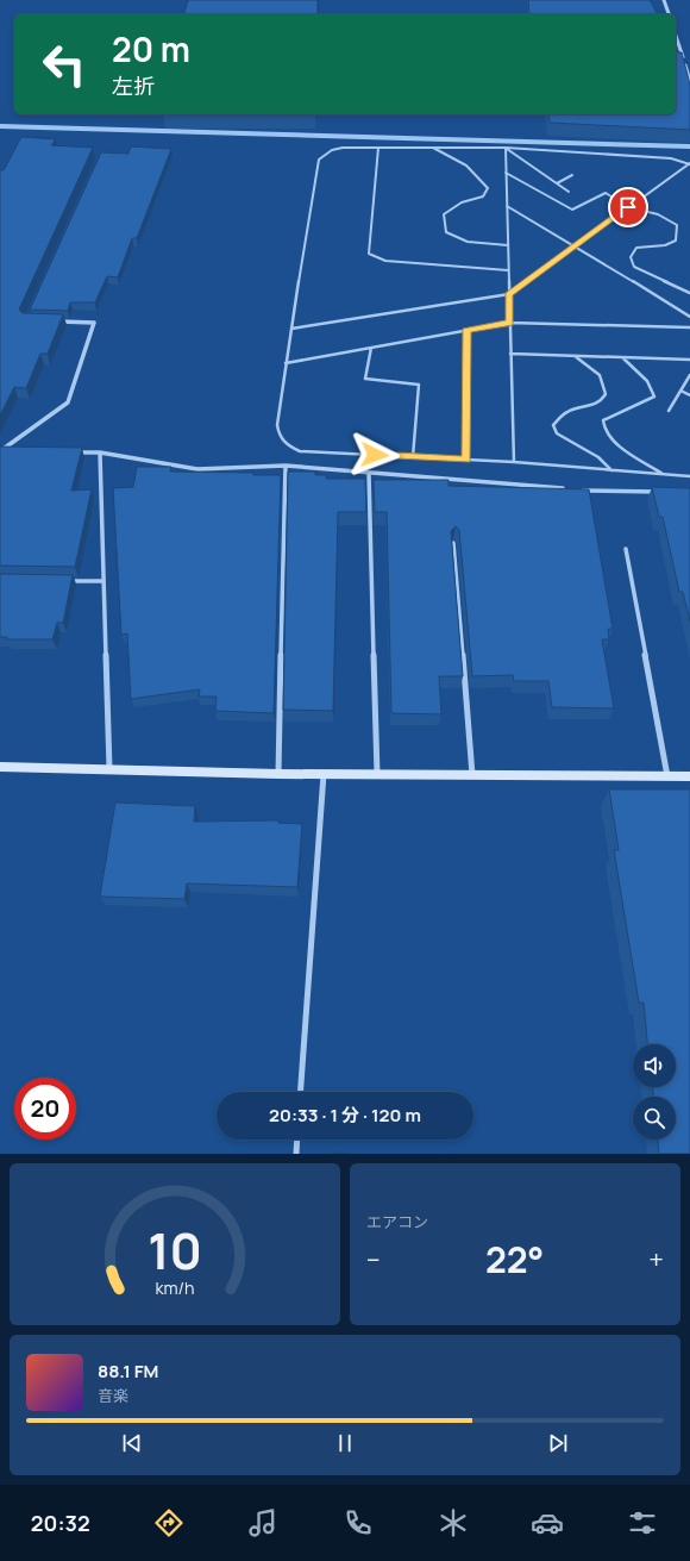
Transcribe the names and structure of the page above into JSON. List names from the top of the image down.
{
  "page": {
    "turn": ["20 m", "左折"],
    "limit": "20",
    "trip": "20:33 · 1 分 · 120 m",
    "tile": "エアコン",
    "heat": ["−", "22°", "+"],
    "song": ["88.1 FM", "音楽"],
    "tabs": "20:32",
    "gauge": ["10", "km/h"]
  }
}
